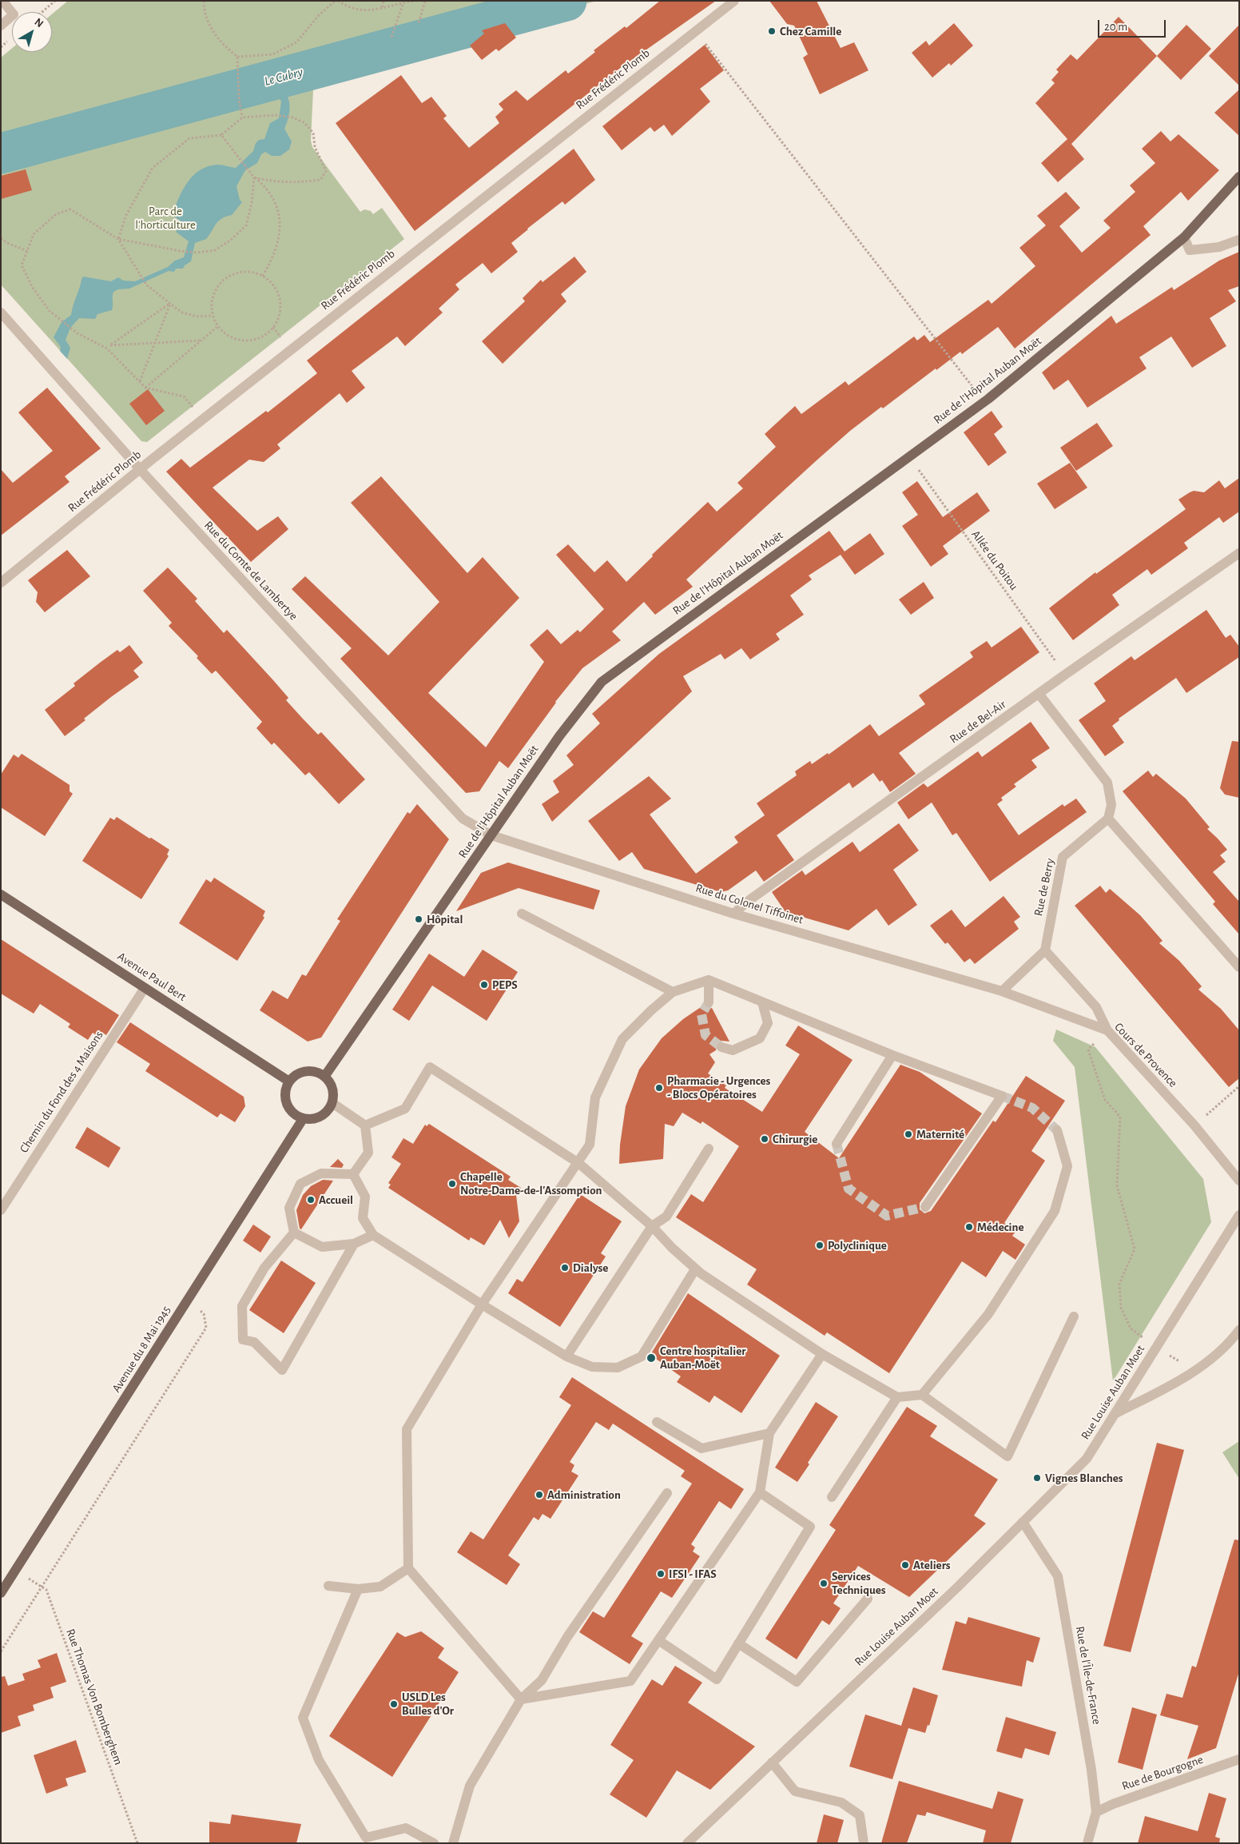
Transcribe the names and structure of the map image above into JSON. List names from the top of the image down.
{
  "streets": {
    "main road": ["Rue de l'Hôpital Auban Moët", "Avenue Paul Bert", "Avenue du 8 Mai 1945"],
    "street": [
      "Rue Frédéric Plomb",
      "Rue du Comte de Lambertye",
      "Rue de Bel-Air",
      "Rue de Berry",
      "Rue du Colonel Tiffoinet",
      "Cours de Provence",
      "Chemin du Fond des 4 Maisons",
      "Rue Louise Auban Moet",
      "Rue de l'Île-de-France",
      "Rue de Bourgogne"
    ],
    "path": ["Allée du Poitou", "Rue Thomas Von Bomberghem"]
  },
  "crossings": [
    ["Rue Frédéric Plomb", "Rue du Comte de Lambertye"],
    ["Rue de l'Hôpital Auban Moët", "Allée du Poitou"],
    ["Rue de l'Hôpital Auban Moët", "Rue du Comte de Lambertye"],
    ["Rue de l'Hôpital Auban Moët", "Rue du Colonel Tiffoinet"],
    ["Rue de l'Hôpital Auban Moët", "Avenue Paul Bert"],
    ["Rue de l'Hôpital Auban Moët", "Avenue du 8 Mai 1945"],
    ["Allée du Poitou", "Rue de Bel-Air"],
    ["Rue du Comte de Lambertye", "Rue du Colonel Tiffoinet"],
    ["Rue de Bel-Air", "Rue du Colonel Tiffoinet"],
    ["Rue du Colonel Tiffoinet", "Cours de Provence"],
    ["Avenue Paul Bert", "Chemin du Fond des 4 Maisons"],
    ["Avenue Paul Bert", "Avenue du 8 Mai 1945"],
    ["Rue Louise Auban Moet", "Rue de l'Île-de-France"],
    ["Rue de l'Île-de-France", "Rue de Bourgogne"]
  ],
  "water": ["Le Cubry"],
  "parks": ["Parc de l'horticulture"],
  "places": [
    "Chez Camille",
    "Hôpital",
    "PEPS",
    "Pharmacie - Urgences - Blocs Opératoires",
    "Maternité",
    "Chirurgie",
    "Chapelle Notre-Dame-de-l'Assomption",
    "Accueil",
    "Médecine",
    "Polyclinique",
    "Dialyse",
    "Centre hospitalier Auban-Moët",
    "Vignes Blanches",
    "Administration",
    "Ateliers",
    "IFSI - IFAS",
    "Services Techniques",
    "USLD Les Bulles d'Or"
  ],
  "scale_bar": "20 m",
  "north": "top right"
}
